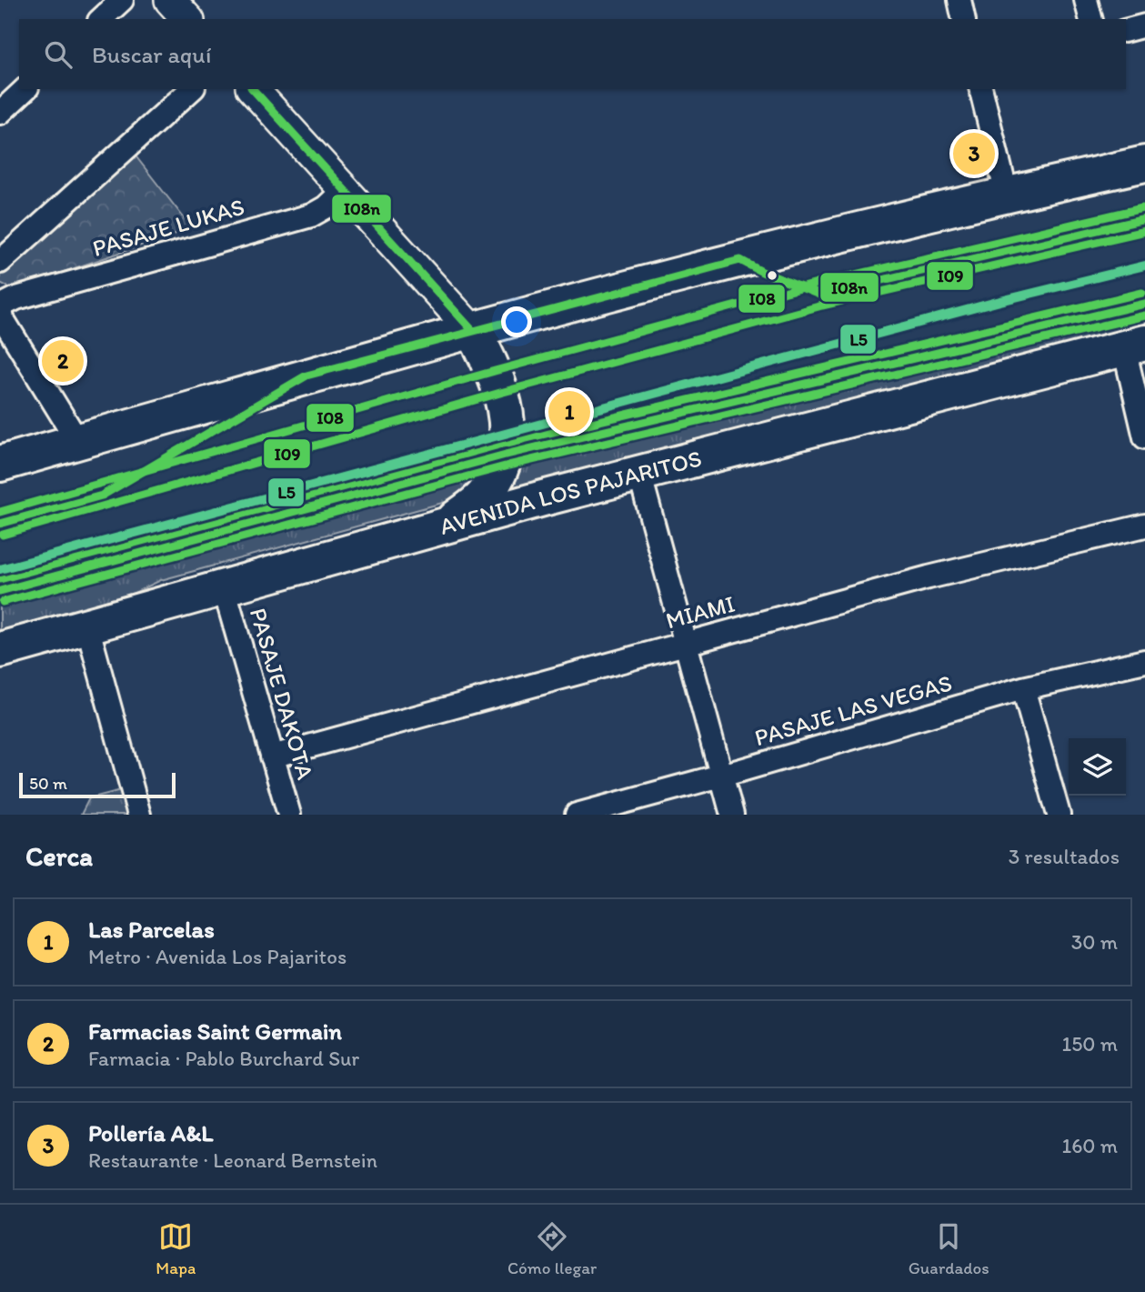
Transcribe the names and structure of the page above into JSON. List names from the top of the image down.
{
  "streets": {
    "main road": ["AVENIDA LOS PAJARITOS"],
    "street": [
      "PASAJE LUKAS",
      "MIAMI",
      "PASAJE DAKOTA",
      "PASAJE LAS VEGAS"
    ]
  },
  "crossings": [
    ["AVENIDA LOS PAJARITOS", "PASAJE DAKOTA"],
    ["MIAMI", "PASAJE DAKOTA"]
  ],
  "lines": [
    "transit line I08n",
    "transit line I08",
    "transit line I09",
    "transit line L5"
  ],
  "scale_bar": "50 m",
  "page": {
    "search": "Buscar aquí",
    "pins": ["3", "2", "1"],
    "scale": "50 m",
    "heading": ["Cerca", "3 resultados"],
    "list": [
      {
        "mark": "1",
        "name": "Las Parcelas",
        "note": "Metro · Avenida Los Pajaritos",
        "value": "30 m"
      },
      {
        "mark": "2",
        "name": "Farmacias Saint Germain",
        "note": "Farmacia · Pablo Burchard Sur",
        "value": "150 m"
      },
      {
        "mark": "3",
        "name": "Pollería A&L",
        "note": "Restaurante · Leonard Bernstein",
        "value": "160 m"
      }
    ],
    "nav": ["Mapa", "Cómo llegar", "Guardados"]
  }
}
